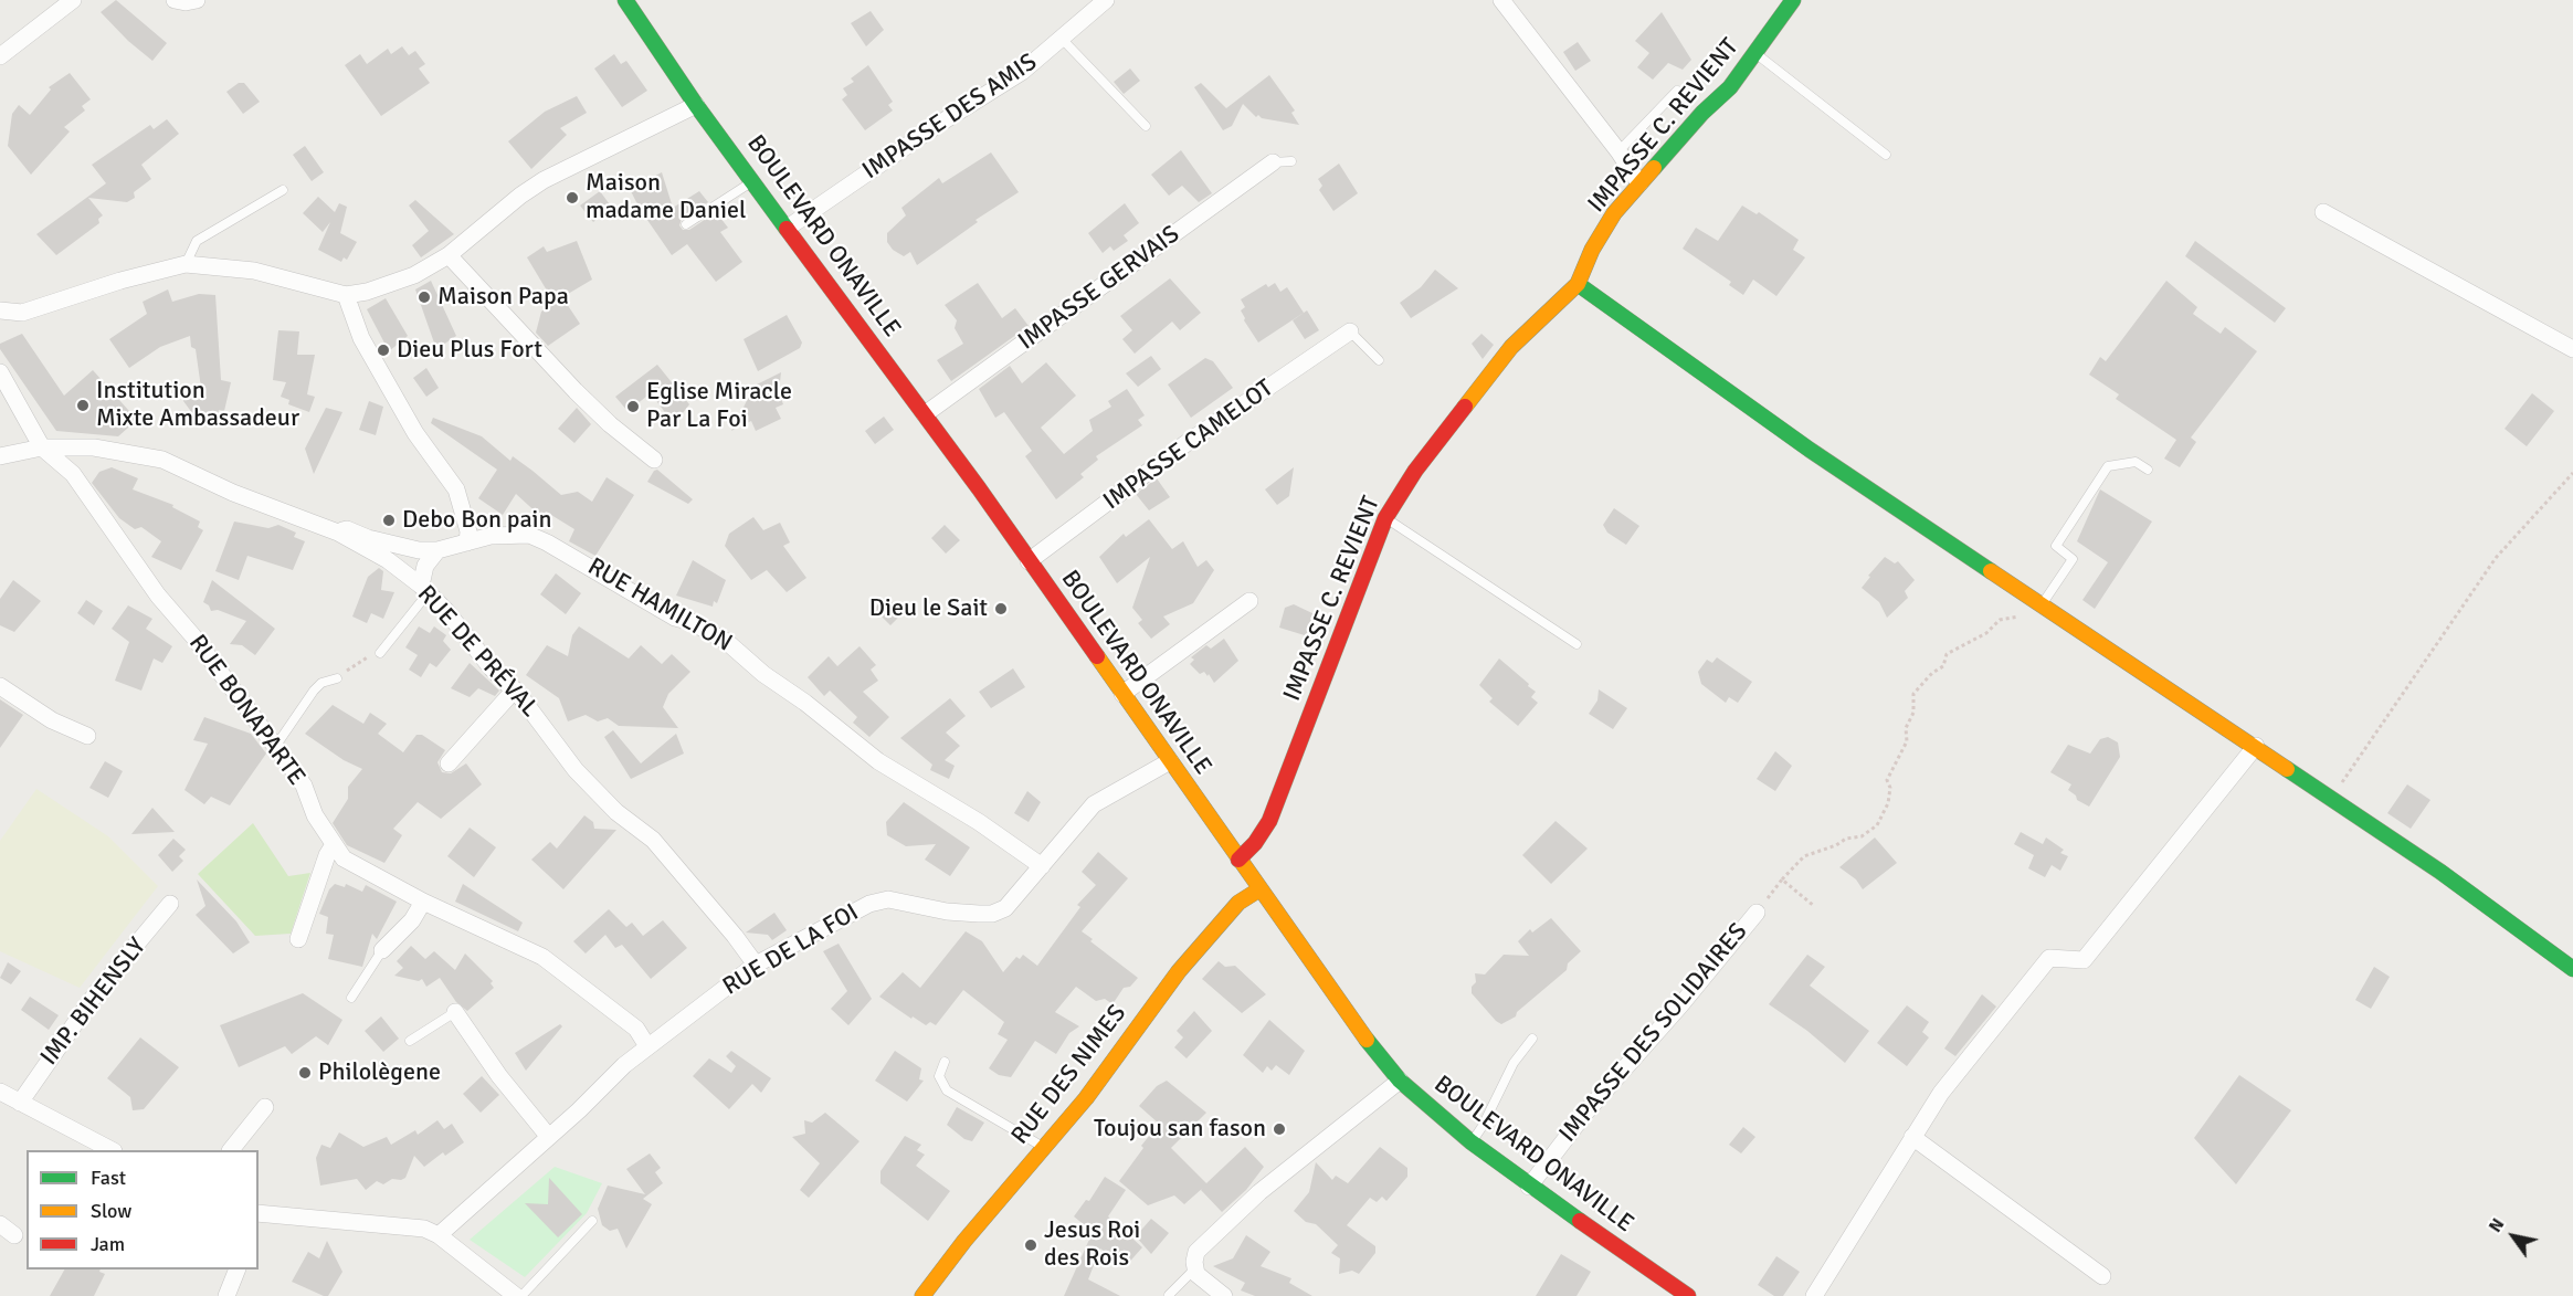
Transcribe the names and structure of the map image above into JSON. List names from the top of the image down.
{
  "streets": {
    "street": [
      "IMPASSE DES AMIS",
      "IMPASSE C. REVIENT",
      "BOULEVARD ONAVILLE",
      "IMPASSE GERVAIS",
      "IMPASSE CAMELOT",
      "RUE HAMILTON",
      "RUE DE PRÉVAL",
      "RUE BONAPARTE",
      "RUE DE LA FOI",
      "IMP. BIHENSLY",
      "IMPASSE DES SOLIDAIRES",
      "RUE DES NIMES"
    ]
  },
  "crossings": [
    ["IMPASSE DES AMIS", "BOULEVARD ONAVILLE"],
    ["IMPASSE C. REVIENT", "BOULEVARD ONAVILLE"],
    ["BOULEVARD ONAVILLE", "IMPASSE GERVAIS"],
    ["BOULEVARD ONAVILLE", "IMPASSE CAMELOT"],
    ["BOULEVARD ONAVILLE", "RUE DE LA FOI"],
    ["BOULEVARD ONAVILLE", "IMPASSE DES SOLIDAIRES"],
    ["BOULEVARD ONAVILLE", "RUE DES NIMES"],
    ["RUE HAMILTON", "RUE DE PRÉVAL"],
    ["RUE HAMILTON", "RUE DE LA FOI"],
    ["RUE DE PRÉVAL", "RUE BONAPARTE"],
    ["RUE DE PRÉVAL", "RUE DE LA FOI"],
    ["RUE BONAPARTE", "RUE DE LA FOI"]
  ],
  "places": [
    "Maison madame Daniel",
    "Maison Papa",
    "Dieu Plus Fort",
    "Institution Mixte Ambassadeur",
    "Eglise Miracle Par La Foi",
    "Debo Bon pain",
    "Dieu le Sait",
    "Philolègene",
    "Toujou san fason",
    "Jesus Roi des Rois"
  ],
  "legend": ["Fast", "Slow", "Jam"],
  "north": "top left"
}
